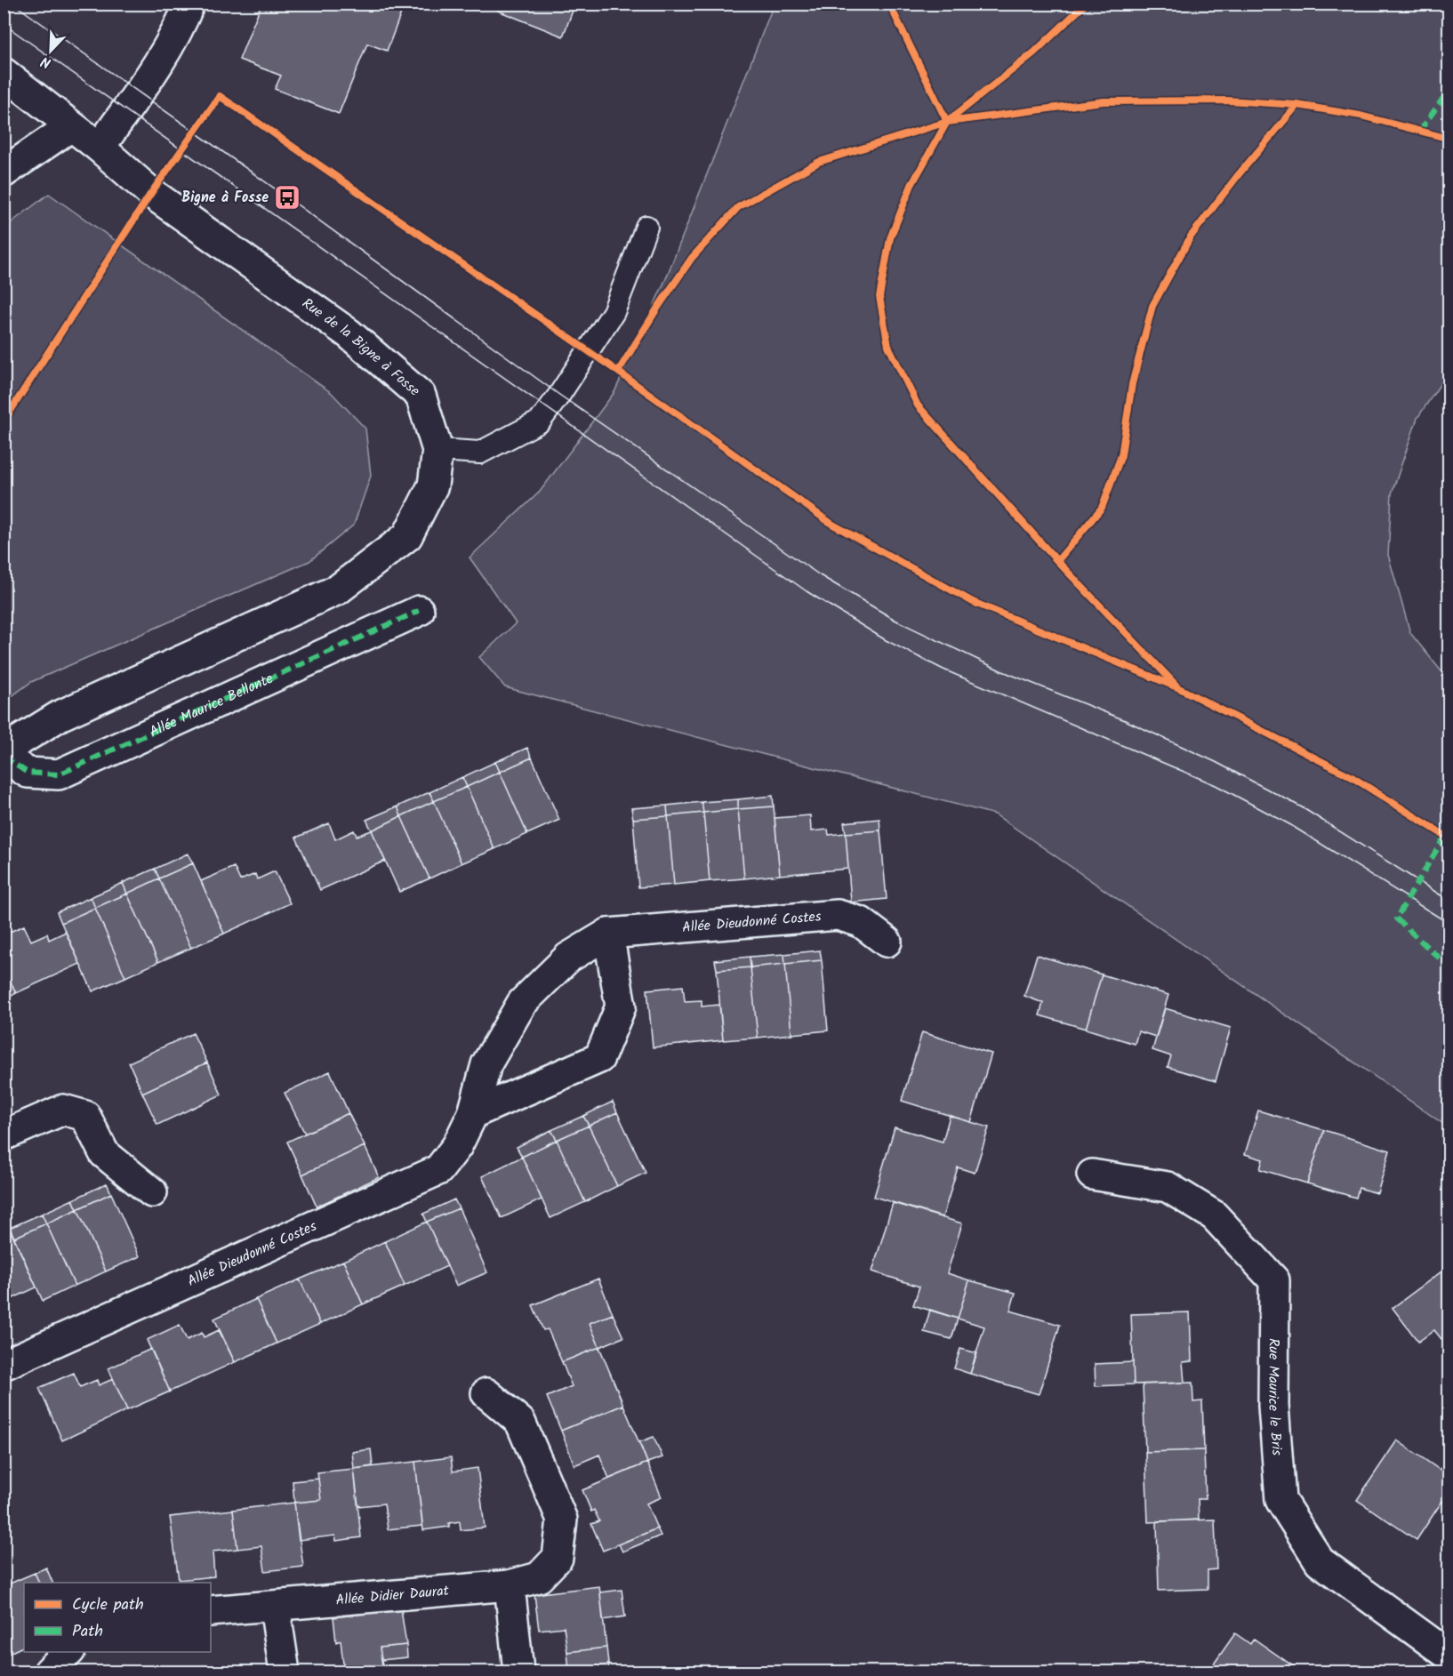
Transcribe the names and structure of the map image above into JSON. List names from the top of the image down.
{
  "streets": {
    "street": [
      "Rue de la Bigne à Fosse",
      "Allée Maurice Bellonte",
      "Allée Dieudonné Costes",
      "Rue Maurice le Bris",
      "Allée Didier Daurat"
    ]
  },
  "places": {
    "bus stop": ["Bigne à Fosse"]
  },
  "legend": ["Cycle path", "Path"],
  "north": "bottom left"
}
